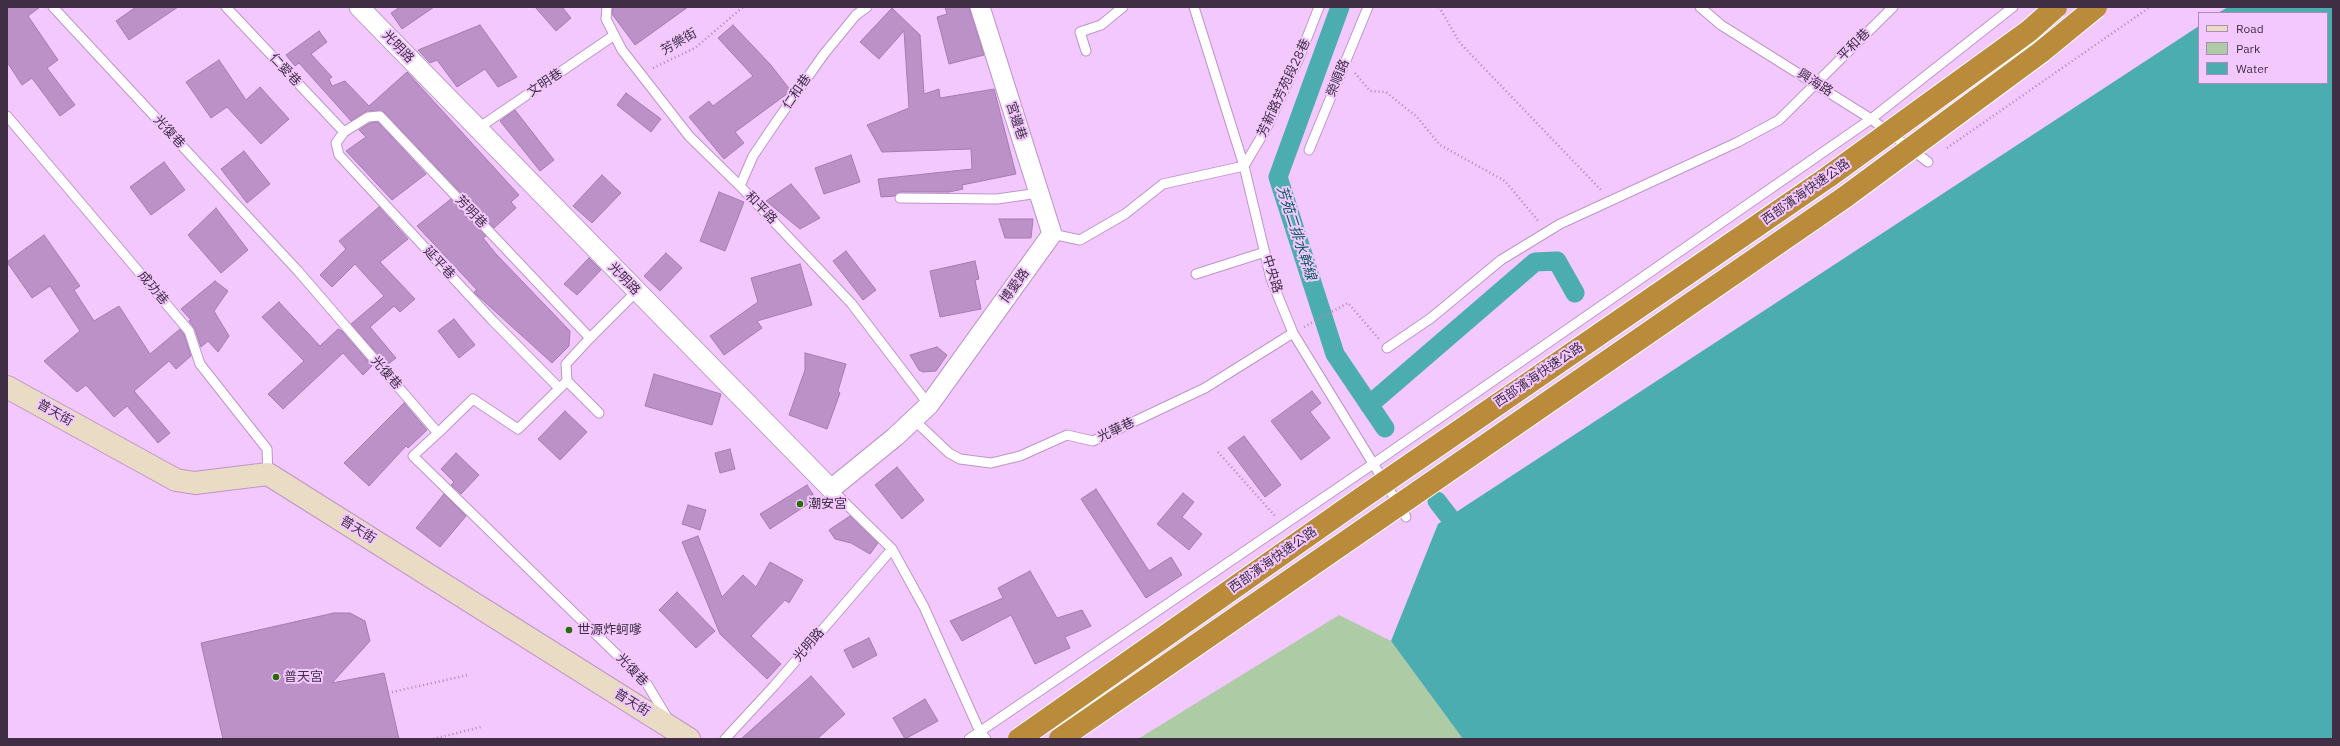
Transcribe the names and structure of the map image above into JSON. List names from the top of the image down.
{
  "streets": {
    "highway": ["西部濱海快速公路"],
    "street": [
      "光明路",
      "宮邊巷",
      "博愛路",
      "普天街"
    ],
    "lane": [
      "平和巷",
      "仁愛巷",
      "榮順路",
      "文明巷",
      "興海路",
      "芳新路芳苑段28巷",
      "仁和巷",
      "光復巷",
      "和平路",
      "芳明巷",
      "延平巷",
      "中央路",
      "成功巷",
      "光華巷"
    ],
    "path": ["芳樂街"]
  },
  "crossings": [
    ["芳樂街", "和平路"],
    ["平和巷", "興海路"],
    ["光明路", "文明巷"],
    ["光明路", "博愛路"],
    ["仁愛巷", "芳明巷"],
    ["仁愛巷", "延平巷"],
    ["文明巷", "和平路"],
    ["芳新路芳苑段28巷", "中央路"],
    ["仁和巷", "和平路"],
    ["宮邊巷", "博愛路"],
    ["光復巷", "普天街"],
    ["和平路", "博愛路"],
    ["芳明巷", "延平巷"],
    ["中央路", "光華巷"],
    ["博愛路", "光華巷"],
    ["成功巷", "普天街"]
  ],
  "water": ["芳苑二排水幹線"],
  "places": ["潮安宮", "世源炸蚵嗲", "普天宮"],
  "legend": ["Road", "Park", "Water"]
}
